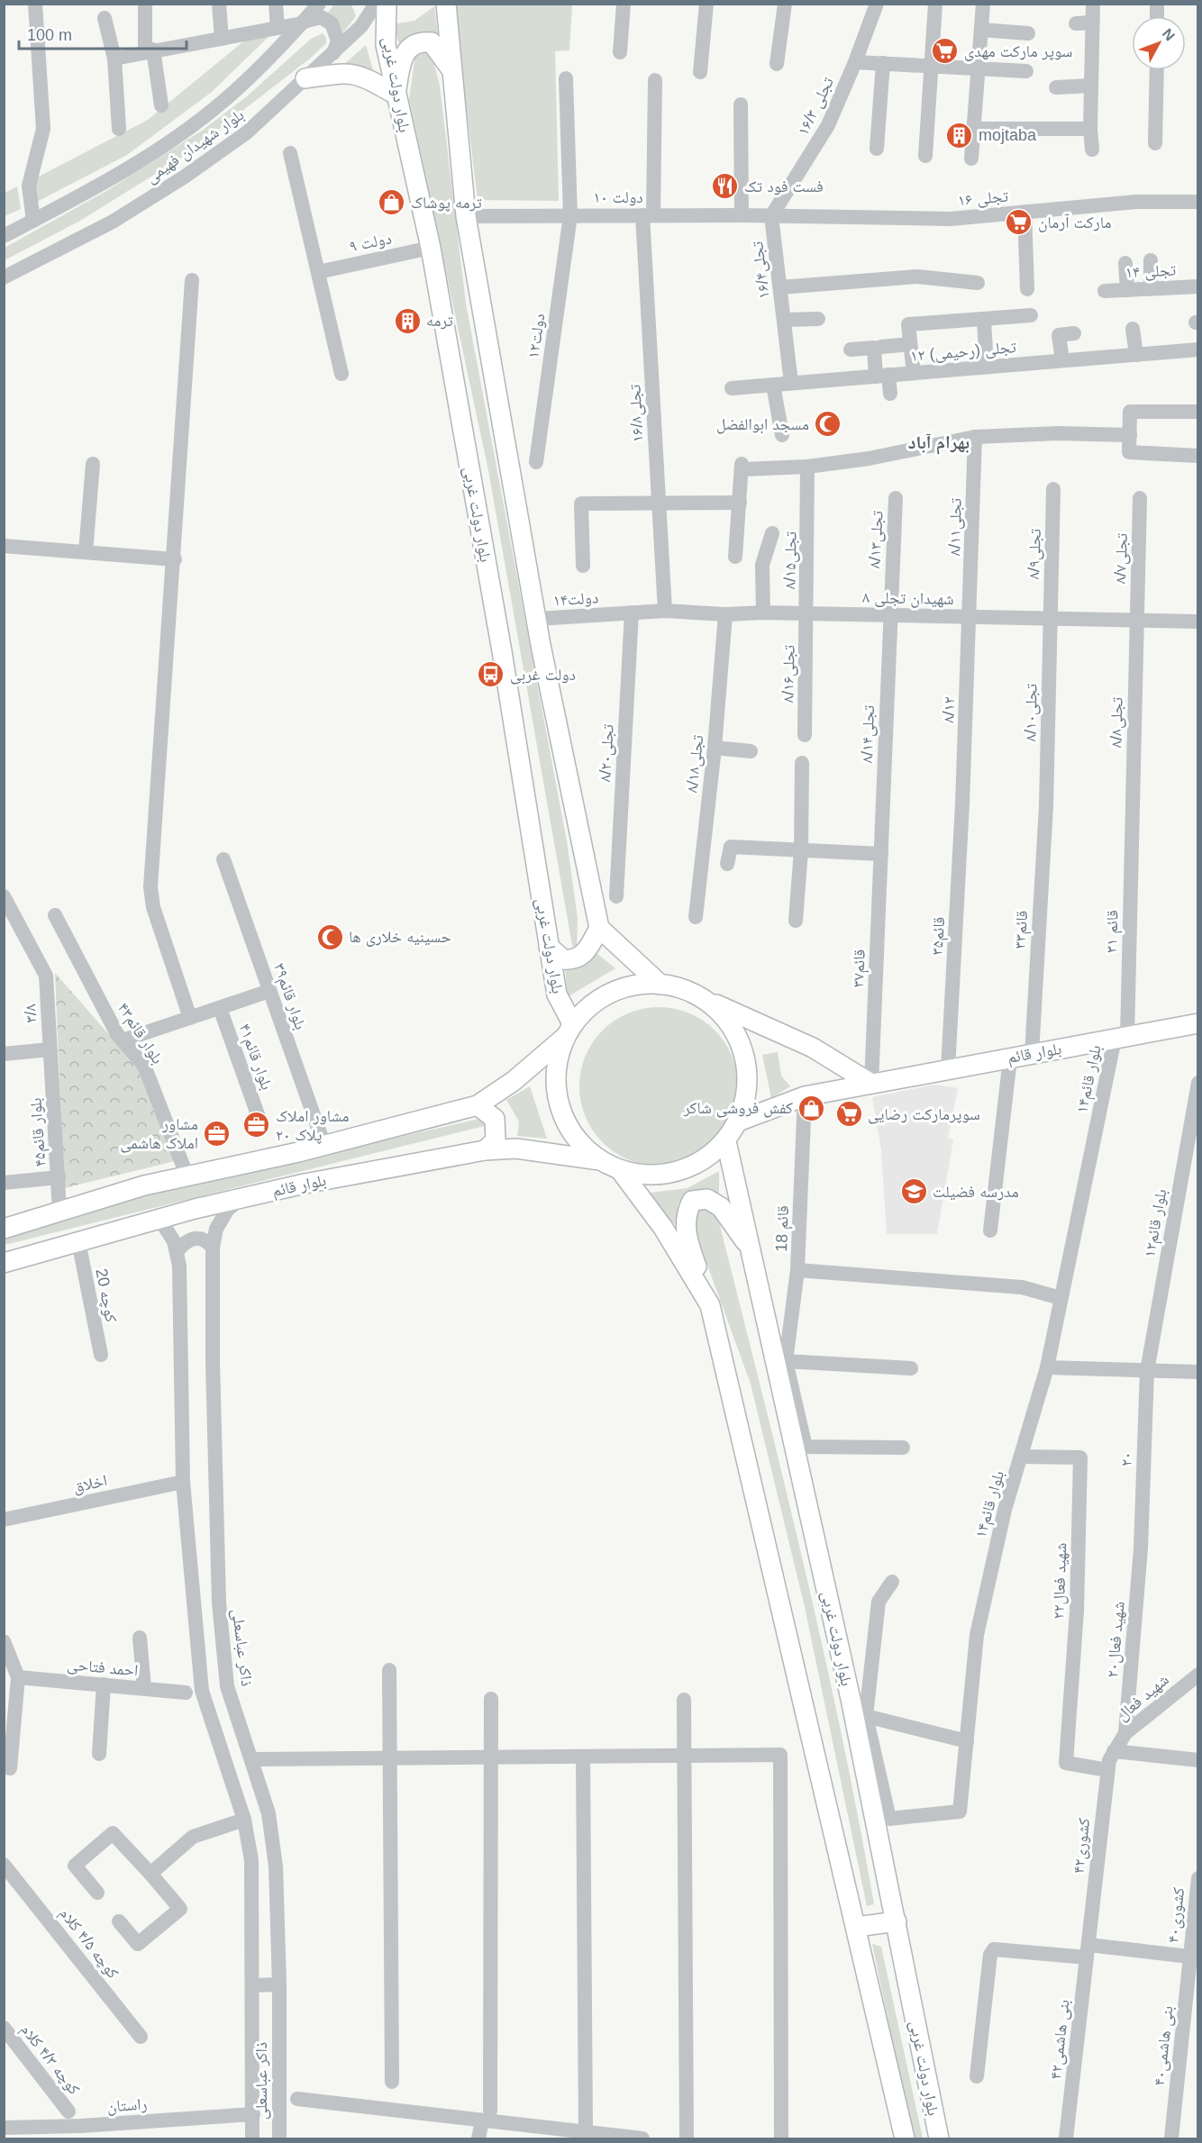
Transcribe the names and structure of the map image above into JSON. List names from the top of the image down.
{
  "streets": {
    "main road": ["بلوار دولت غربی", "بلوار قائم"],
    "street": [
      "۱۶/۳ تجلی",
      "بلوار شهیدان فهیمی",
      "۱۰ دولت",
      "۱۶ تجلی",
      "۹ دولت",
      "تجلی۱۶/۴",
      "تجلی ۱۴",
      "۱۲دولت",
      "۱۲ تجلی (رحیمی)",
      "تجلی۱۶/۸",
      "تجلی۸/۱۱",
      "تجلی۸/۱۳",
      "تجلی۸/۹",
      "تجلی۸/۷",
      "تجلی۸/۱۵",
      "شهیدان تجلی ۸",
      "۱۴دولت",
      "تجلی۸/۱۶",
      "۸/۱۲",
      "تجلی۸/۱۰",
      "تجلی۸/۸",
      "تجلی۸‌/۱۴",
      "تجلی۸/۲۰",
      "تجلی۸/۱۸",
      "قائم۳۳",
      "قائم ۳۱",
      "قائم۳۵",
      "قائم۳۷",
      "بلوار قائم۳۹",
      "۳/۸",
      "بلوار قائم۴۳",
      "بلوار قائم۴۱",
      "بلوار قائم۱۴",
      "بلوار قائم۴۵",
      "بلوار قائم۱۲",
      "18 قائم",
      "کوچه 20",
      "۲۰",
      "اخلاق",
      "شهید فعال۲۲",
      "شهید فعال۲۰",
      "ذاکر عباسعلی",
      "احمد فتاحی",
      "شهید فعال",
      "کشوری۴۲",
      "کشوری۴۰",
      "کوچه ۴/۵ کلام",
      "بنی هاشمی۴۲",
      "بنی هاشمی۴۰",
      "کوچه ۴/۳ کلام",
      "راستان"
    ]
  },
  "crossings": [
    ["بلوار دولت غربی", "۹ دولت"],
    ["بلوار دولت غربی", "بلوار قائم"],
    ["۱۶/۳ تجلی", "۱۰ دولت"],
    ["۱۶/۳ تجلی", "۱۶ تجلی"],
    ["۱۶/۳ تجلی", "تجلی۱۶/۴"],
    ["۱۰ دولت", "۱۶ تجلی"],
    ["۱۰ دولت", "تجلی۱۶/۴"],
    ["۱۰ دولت", "۱۲دولت"],
    ["۱۰ دولت", "تجلی۱۶/۸"],
    ["۱۶ تجلی", "تجلی۱۶/۴"],
    ["تجلی۱۶/۴", "۱۲ تجلی (رحیمی)"],
    ["تجلی۱۶/۸", "شهیدان تجلی ۸"],
    ["تجلی۸/۱۱", "شهیدان تجلی ۸"],
    ["تجلی۸/۱۱", "۸/۱۲"],
    ["تجلی۸/۱۳", "شهیدان تجلی ۸"],
    ["تجلی۸/۱۳", "تجلی۸‌/۱۴"],
    ["تجلی۸/۹", "شهیدان تجلی ۸"],
    ["تجلی۸/۹", "تجلی۸/۱۰"],
    ["تجلی۸/۷", "شهیدان تجلی ۸"],
    ["تجلی۸/۷", "تجلی۸/۸"],
    ["تجلی۸/۱۵", "شهیدان تجلی ۸"],
    ["تجلی۸/۱۵", "تجلی۸/۱۶"],
    ["شهیدان تجلی ۸", "۱۴دولت"],
    ["شهیدان تجلی ۸", "تجلی۸/۱۶"],
    ["شهیدان تجلی ۸", "۸/۱۲"],
    ["شهیدان تجلی ۸", "تجلی۸/۱۰"],
    ["شهیدان تجلی ۸", "تجلی۸/۸"],
    ["شهیدان تجلی ۸", "تجلی۸‌/۱۴"],
    ["شهیدان تجلی ۸", "تجلی۸/۲۰"],
    ["شهیدان تجلی ۸", "تجلی۸/۱۸"],
    ["۱۴دولت", "تجلی۸/۲۰"],
    ["۸/۱۲", "قائم۳۵"],
    ["تجلی۸/۱۰", "قائم۳۳"],
    ["تجلی۸/۸", "قائم ۳۱"],
    ["تجلی۸‌/۱۴", "قائم۳۷"],
    ["قائم۳۳", "بلوار قائم"],
    ["قائم ۳۱", "بلوار قائم"],
    ["قائم ۳۱", "بلوار قائم۱۴"],
    ["قائم۳۵", "بلوار قائم"],
    ["قائم۳۷", "بلوار قائم"],
    ["بلوار قائم۳۹", "بلوار قائم"],
    ["۳/۸", "بلوار قائم۴۵"],
    ["بلوار قائم۴۳", "بلوار قائم"],
    ["بلوار قائم", "بلوار قائم۱۴"],
    ["بلوار قائم", "بلوار قائم۴۵"],
    ["بلوار قائم", "18 قائم"],
    ["بلوار قائم", "کوچه 20"],
    ["بلوار قائم", "ذاکر عباسعلی"],
    ["بلوار قائم۱۴", "شهید فعال۲۲"],
    ["بلوار قائم۱۲", "۲۰"],
    ["۲۰", "شهید فعال۲۰"],
    ["اخلاق", "ذاکر عباسعلی"],
    ["شهید فعال۲۲", "کشوری۴۲"],
    ["شهید فعال۲۰", "شهید فعال"],
    ["ذاکر عباسعلی", "راستان"],
    ["شهید فعال", "کشوری۴۲"],
    ["کشوری۴۲", "بنی هاشمی۴۲"],
    ["کشوری۴۰", "بنی هاشمی۴۰"]
  ],
  "districts": ["بهرام آباد"],
  "places": {
    "supermarket": ["سوپر مارکت مهدی", "مارکت آرمان", "سوپرمارکت رضایی"],
    "building": ["mojtaba", "ترمه"],
    "restaurant": ["فست فود تک"],
    "shop": ["ترمه پوشاک", "کفش فروشی شاکر"],
    "mosque": ["مسجد ابوالفضل", "حسینیه خلاری ها"],
    "bus stop": ["دولت غربی"],
    "office": ["مشاور املاک پلاک ۲۰", "مشاور املاک هاشمی"],
    "school or university": ["مدرسه فضیلت"]
  },
  "scale_bar": "100 m",
  "north": "top right"
}
